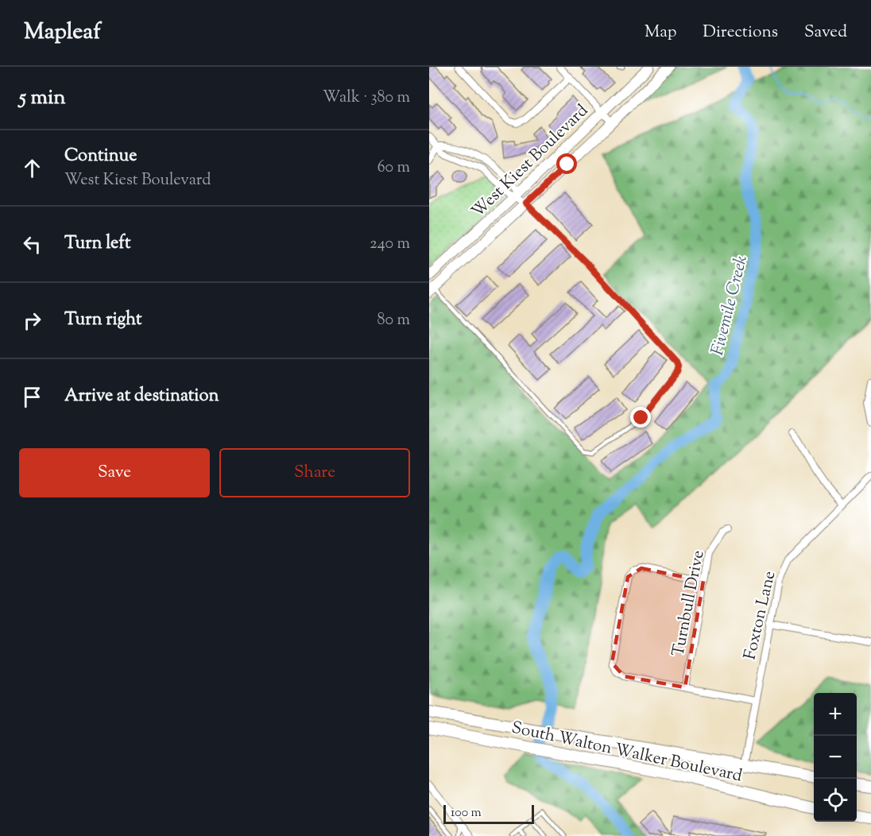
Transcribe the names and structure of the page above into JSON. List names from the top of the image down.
{
  "streets": {
    "main road": ["West Kiest Boulevard", "South Walton Walker Boulevard"],
    "street": ["Turnbull Drive", "Foxton Lane"]
  },
  "crossings": [
    ["Foxton Lane", "South Walton Walker Boulevard"]
  ],
  "water": ["Fivemile Creek"],
  "scale_bar": "100 m",
  "page": {
    "header": "Mapleaf",
    "nav": ["Map", "Directions", "Saved"],
    "heading": ["5 min", "Walk · 380 m"],
    "list": [
      ["Continue", "West Kiest Boulevard", "60 m"],
      ["Turn left", "240 m"],
      ["Turn right", "80 m"],
      "Arrive at destination"
    ],
    "buttons": ["Save", "Share"],
    "map_buttons": ["+", "−"],
    "scale": "100 m"
  }
}
